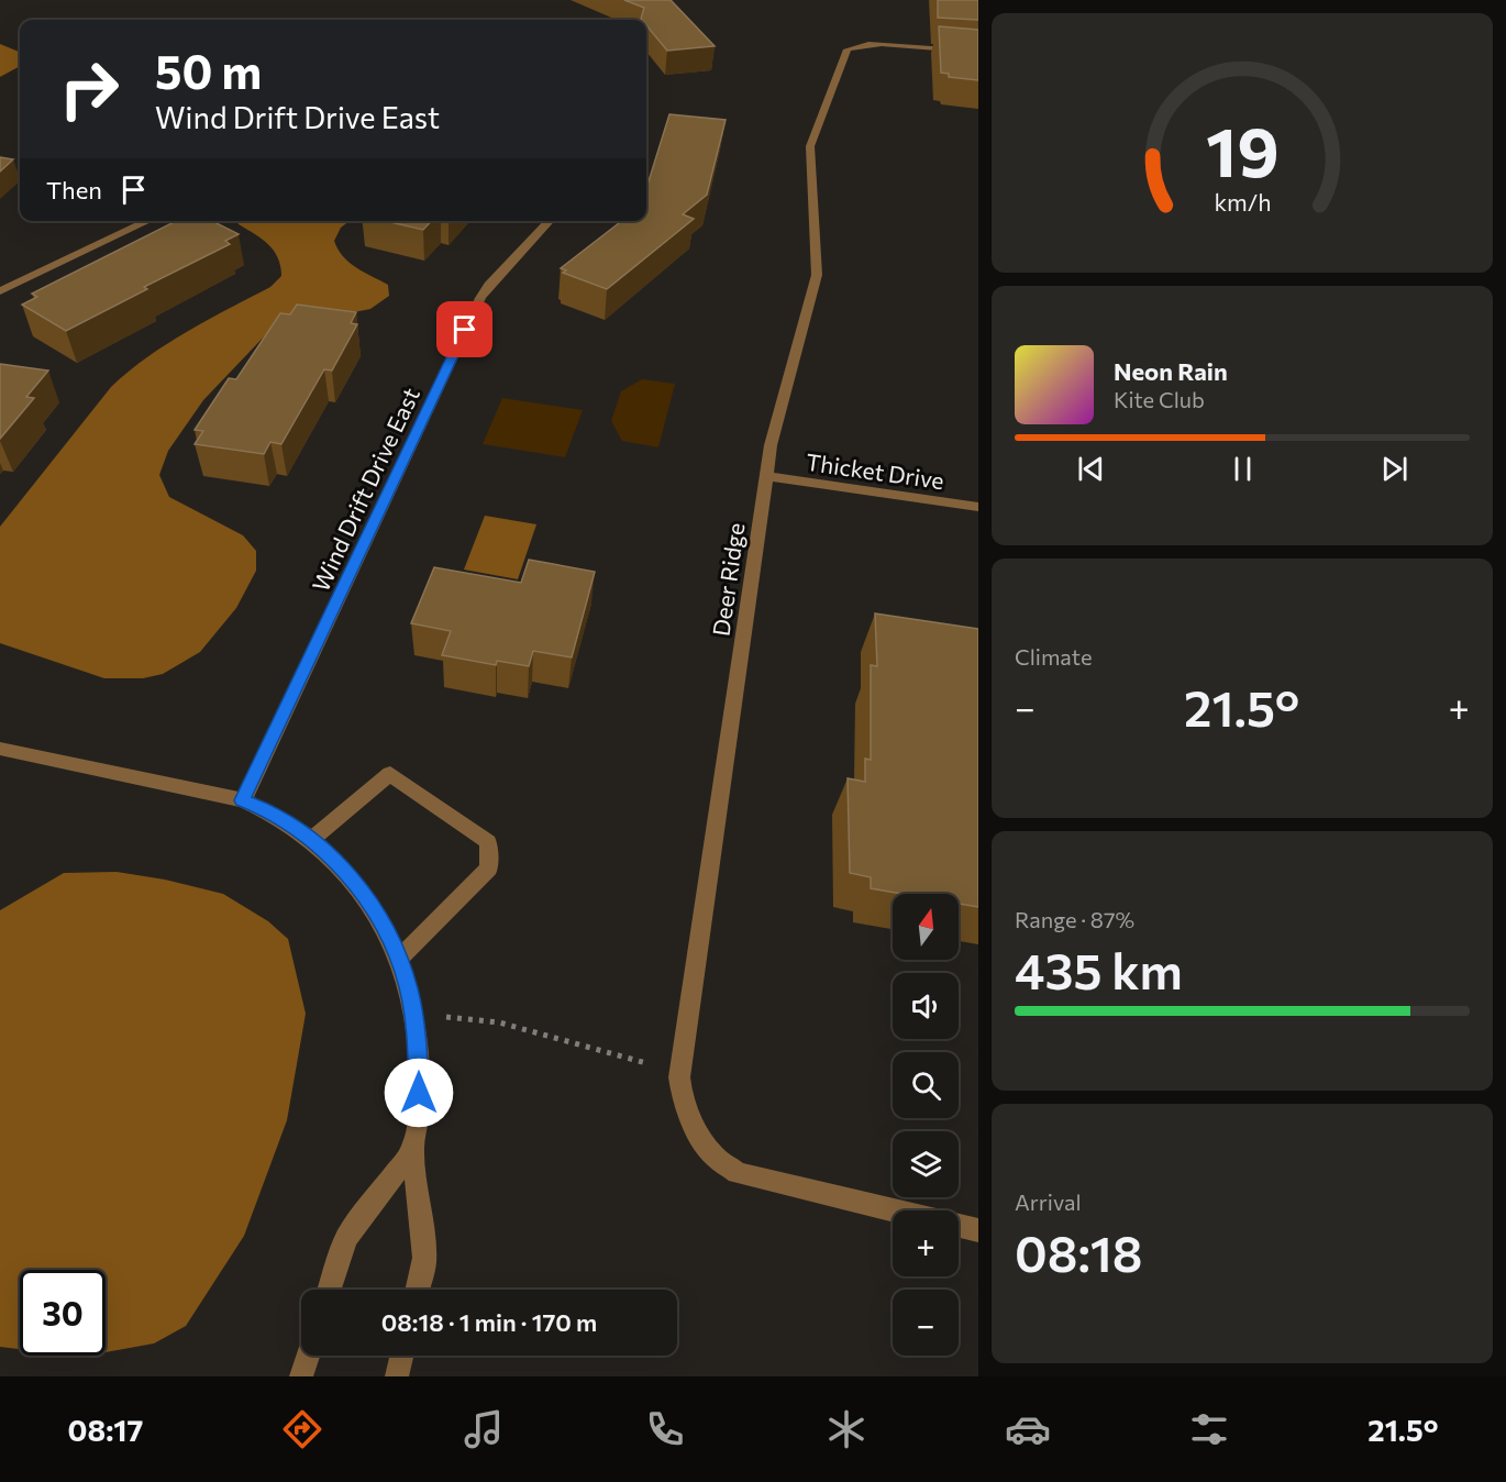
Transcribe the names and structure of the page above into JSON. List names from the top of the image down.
{
  "streets": {
    "street": ["Thicket Drive", "Wind Drift Drive East", "Deer Ridge"]
  },
  "crossings": [
    ["Thicket Drive", "Deer Ridge"]
  ],
  "north": "top",
  "page": {
    "turn": ["50 m", "Wind Drift Drive East"],
    "then": "Then",
    "song": ["Neon Rain", "Kite Club"],
    "tile": [
      "Climate",
      ["Range · 87%", "435 km"],
      ["Arrival", "08:18"]
    ],
    "heat": ["−", "21.5°", "+"],
    "map_buttons": ["+", "−"],
    "limit": "30",
    "trip": "08:18 · 1 min · 170 m",
    "tabs": ["08:17", "21.5°"],
    "gauge": ["19", "km/h"]
  }
}
